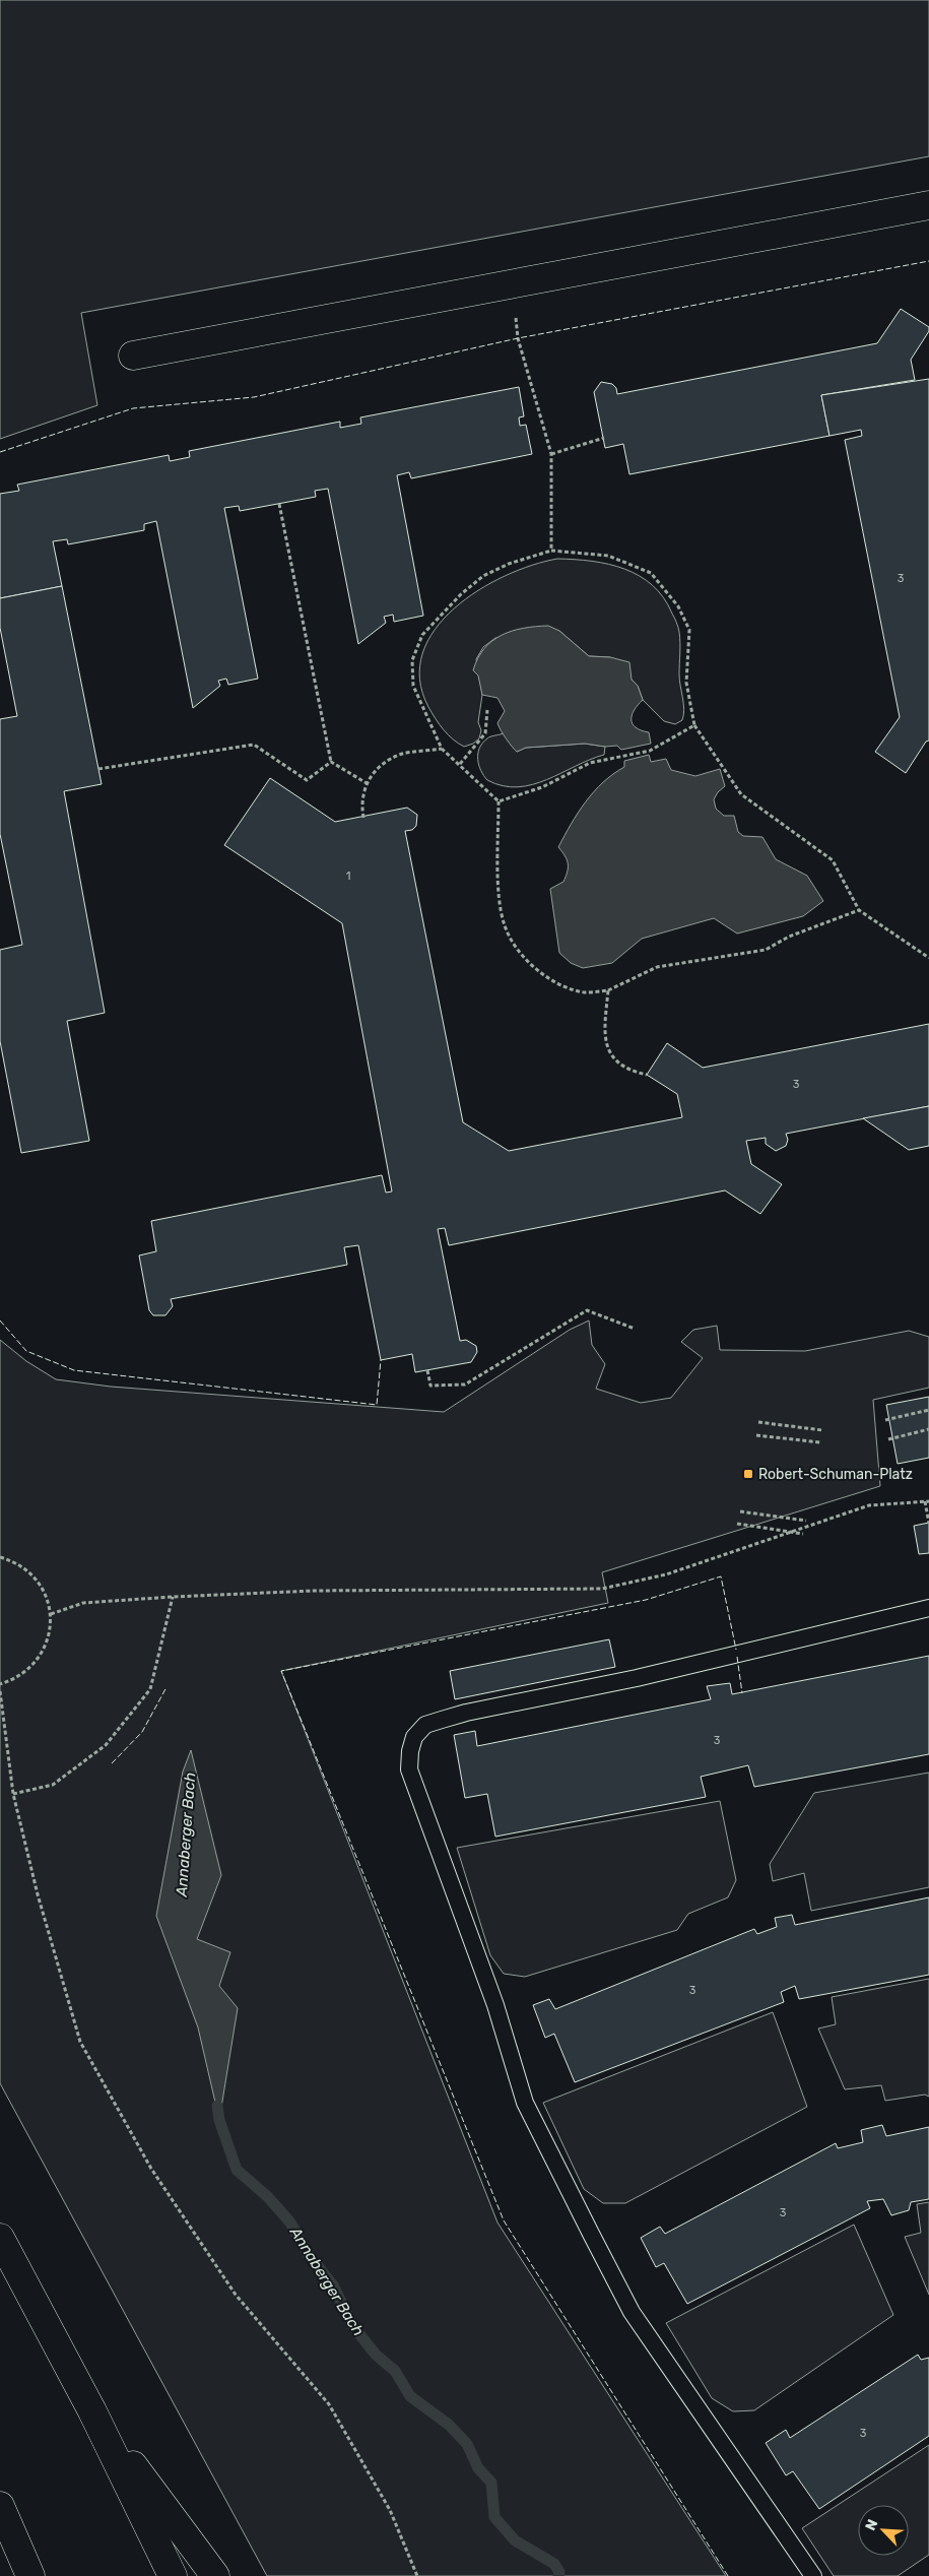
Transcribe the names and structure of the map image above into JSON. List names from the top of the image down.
{
  "water": ["Annaberger Bach"],
  "places": {
    "transit": ["Robert-Schuman-Platz"]
  },
  "house_numbers": [
    "3",
    "1",
    "3",
    "3",
    "3",
    "3",
    "3"
  ],
  "north": "top left"
}
